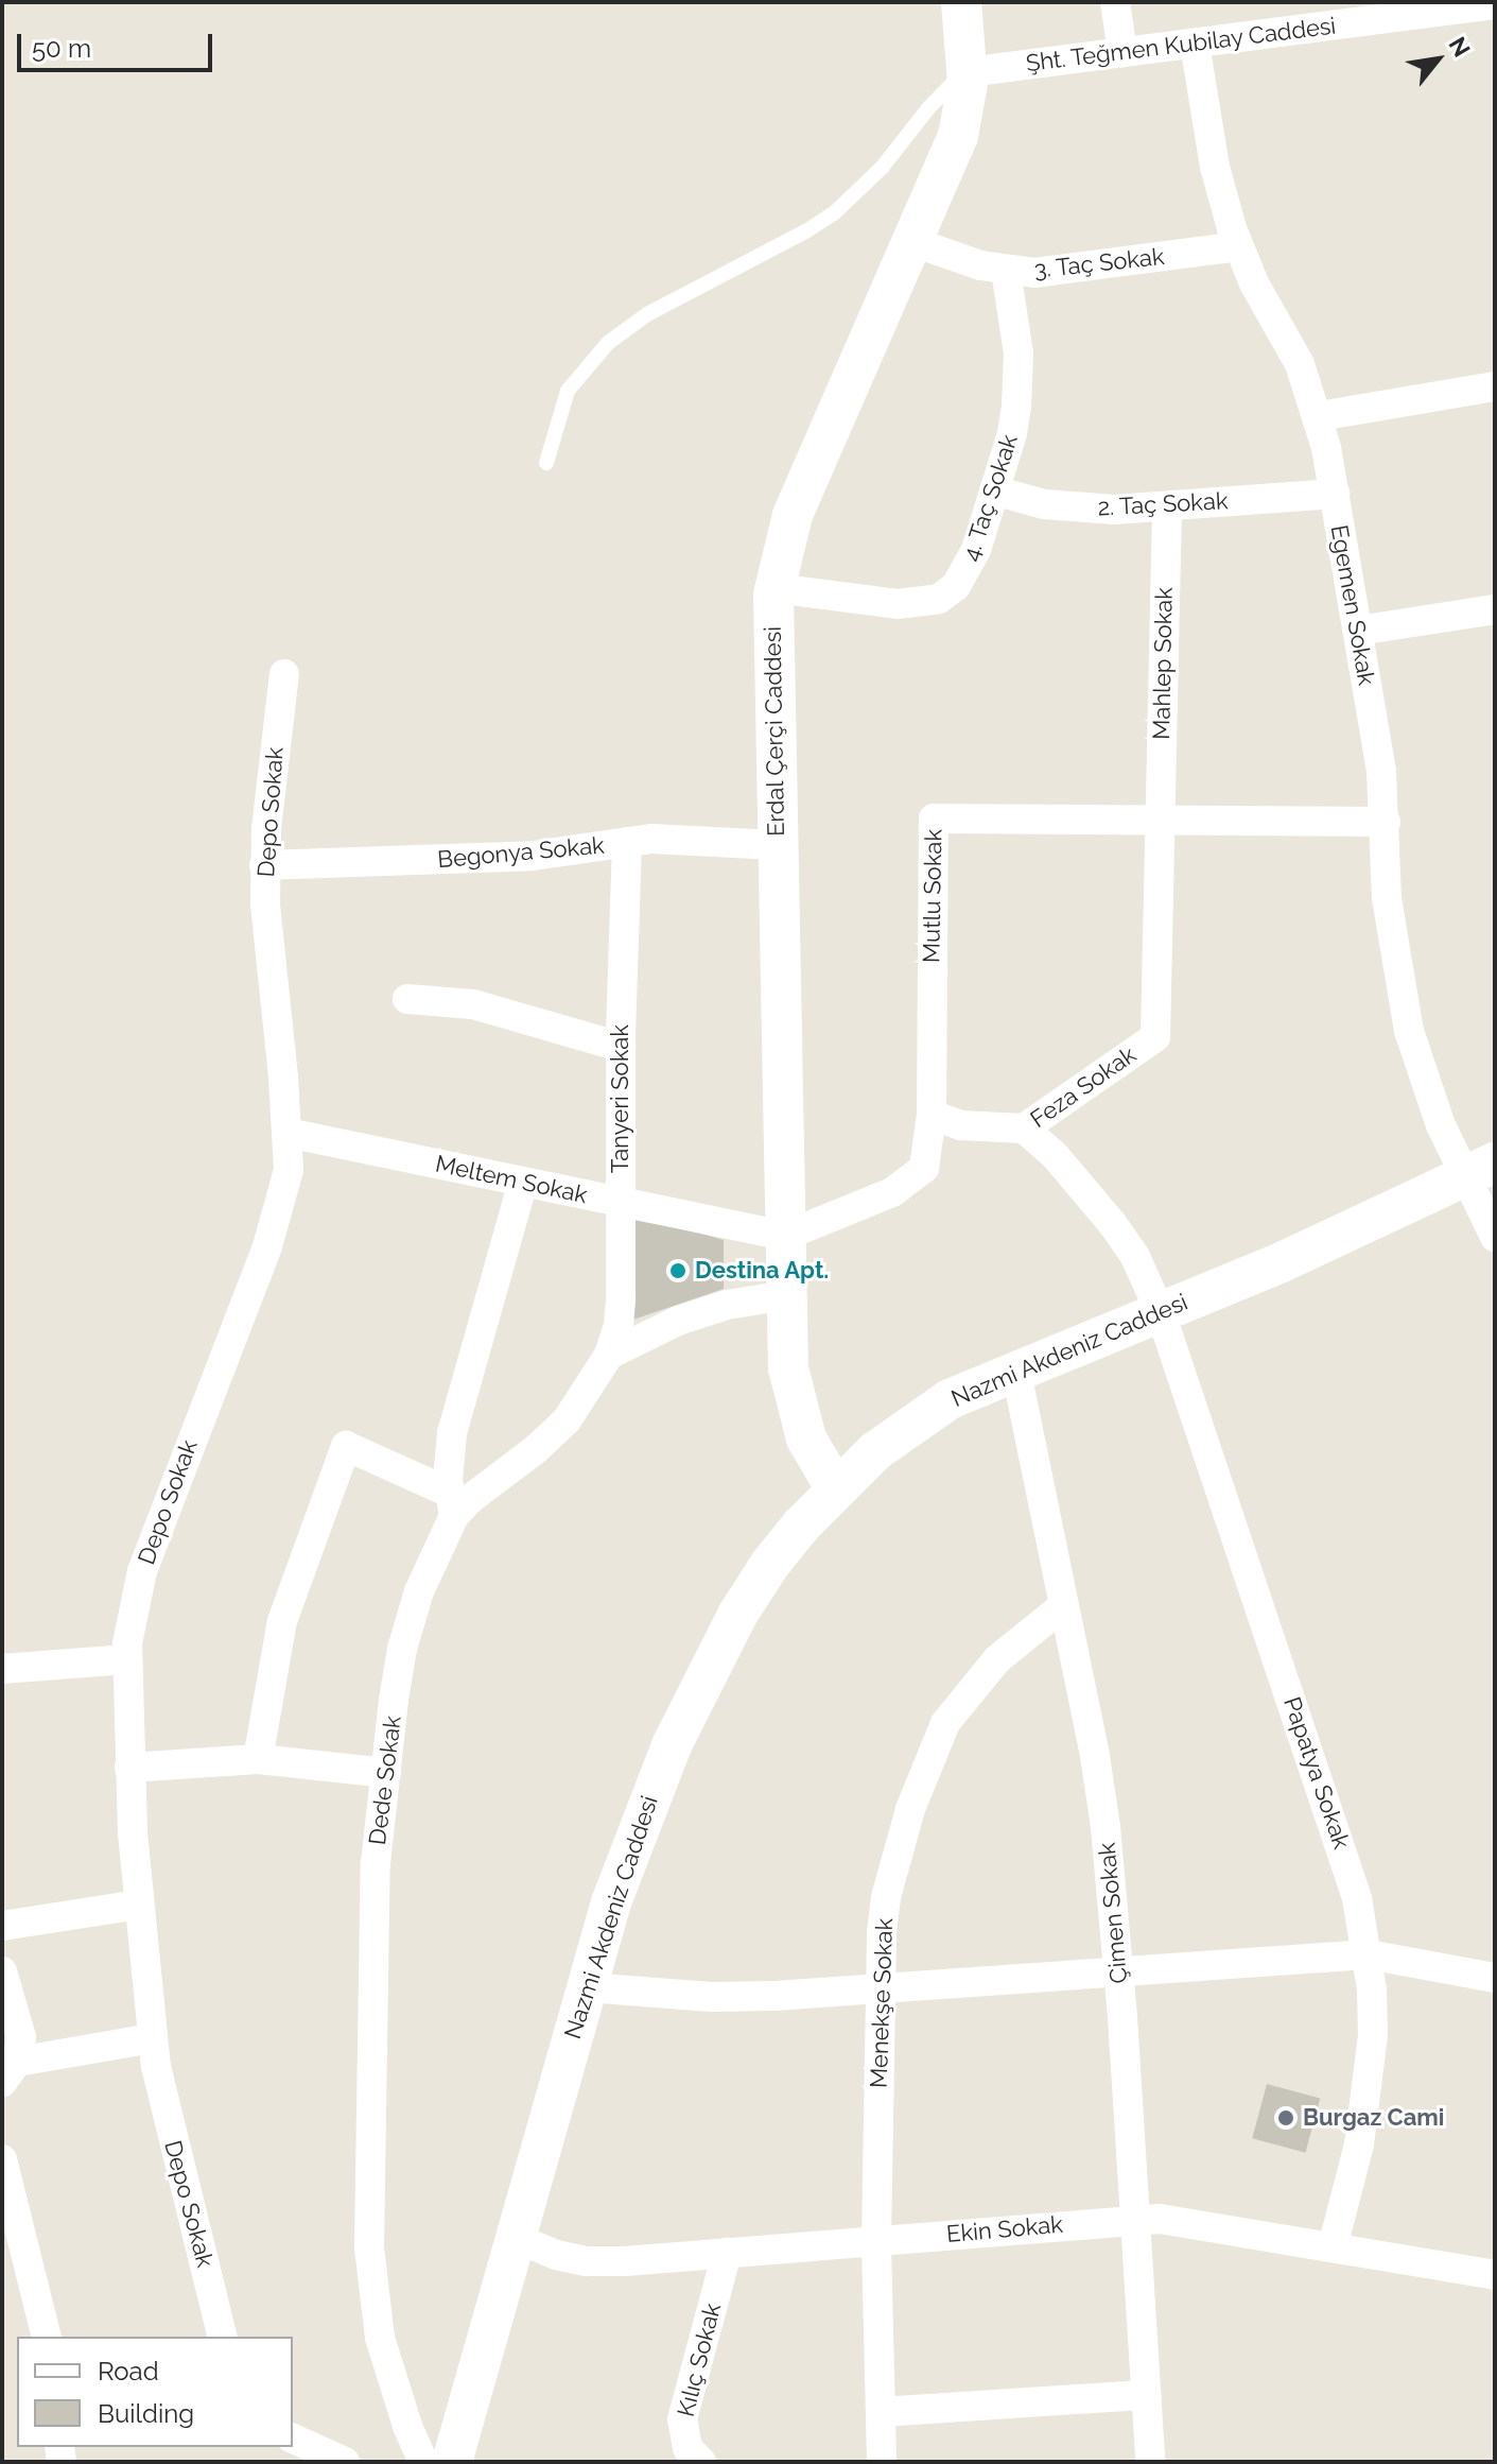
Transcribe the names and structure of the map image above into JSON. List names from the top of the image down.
{
  "streets": {
    "street": [
      "Şht. Teğmen Kubilay Caddesi",
      "3. Taç Sokak",
      "4. Taç Sokak",
      "2. Taç Sokak",
      "Egemen Sokak",
      "Mahlep Sokak",
      "Erdal Çerçi Caddesi",
      "Depo Sokak",
      "Begonya Sokak",
      "Mutlu Sokak",
      "Feza Sokak",
      "Tanyeri Sokak",
      "Meltem Sokak",
      "Nazmi Akdeniz Caddesi",
      "Papatya Sokak",
      "Dede Sokak",
      "Çimen Sokak",
      "Menekşe Sokak",
      "Ekin Sokak",
      "Kılıç Sokak"
    ]
  },
  "crossings": [
    ["Şht. Teğmen Kubilay Caddesi", "Egemen Sokak"],
    ["Şht. Teğmen Kubilay Caddesi", "Erdal Çerçi Caddesi"],
    ["3. Taç Sokak", "4. Taç Sokak"],
    ["3. Taç Sokak", "Egemen Sokak"],
    ["3. Taç Sokak", "Erdal Çerçi Caddesi"],
    ["4. Taç Sokak", "2. Taç Sokak"],
    ["4. Taç Sokak", "Erdal Çerçi Caddesi"],
    ["2. Taç Sokak", "Egemen Sokak"],
    ["2. Taç Sokak", "Mahlep Sokak"],
    ["Egemen Sokak", "Mutlu Sokak"],
    ["Egemen Sokak", "Nazmi Akdeniz Caddesi"],
    ["Mahlep Sokak", "Mutlu Sokak"],
    ["Mahlep Sokak", "Feza Sokak"],
    ["Erdal Çerçi Caddesi", "Begonya Sokak"],
    ["Erdal Çerçi Caddesi", "Mutlu Sokak"],
    ["Erdal Çerçi Caddesi", "Meltem Sokak"],
    ["Erdal Çerçi Caddesi", "Nazmi Akdeniz Caddesi"],
    ["Depo Sokak", "Begonya Sokak"],
    ["Depo Sokak", "Meltem Sokak"],
    ["Begonya Sokak", "Tanyeri Sokak"],
    ["Mutlu Sokak", "Feza Sokak"],
    ["Mutlu Sokak", "Meltem Sokak"],
    ["Feza Sokak", "Nazmi Akdeniz Caddesi"],
    ["Feza Sokak", "Papatya Sokak"],
    ["Tanyeri Sokak", "Meltem Sokak"],
    ["Tanyeri Sokak", "Dede Sokak"],
    ["Nazmi Akdeniz Caddesi", "Papatya Sokak"],
    ["Nazmi Akdeniz Caddesi", "Çimen Sokak"],
    ["Nazmi Akdeniz Caddesi", "Ekin Sokak"],
    ["Papatya Sokak", "Ekin Sokak"],
    ["Çimen Sokak", "Menekşe Sokak"],
    ["Çimen Sokak", "Ekin Sokak"],
    ["Menekşe Sokak", "Ekin Sokak"],
    ["Ekin Sokak", "Kılıç Sokak"]
  ],
  "places": ["Destina Apt.", "Burgaz Cami"],
  "legend": ["Road", "Building"],
  "scale_bar": "50 m",
  "north": "top right"
}
